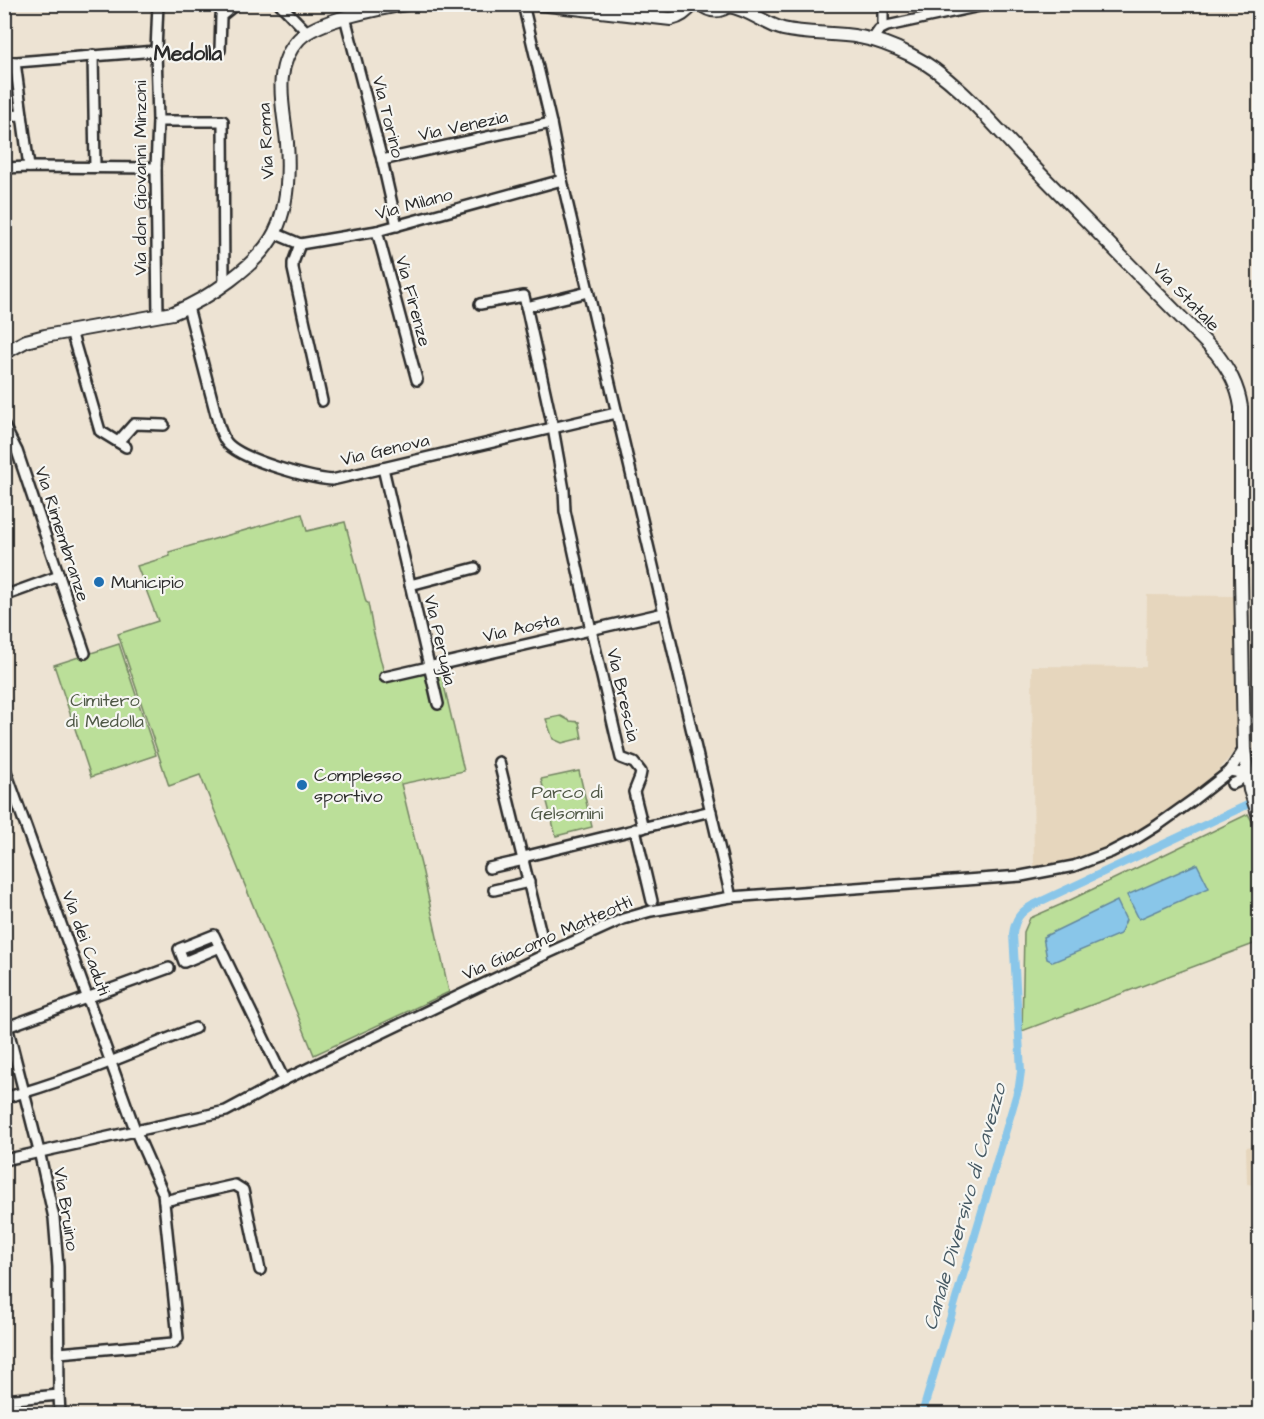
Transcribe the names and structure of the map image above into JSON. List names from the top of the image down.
{
  "streets": {
    "main road": ["Via Roma", "Via Statale"],
    "street": [
      "Via Torino",
      "Via Venezia",
      "Via don Giovanni Minzoni",
      "Via Milano",
      "Via Firenze",
      "Via Genova",
      "Via Rimembranze",
      "Via Aosta",
      "Via Perugia",
      "Via Brescia",
      "Via Giacomo Matteotti",
      "Via dei Caduti",
      "Via Bruino"
    ]
  },
  "crossings": [
    ["Via Torino", "Via Venezia"],
    ["Via Torino", "Via Roma"],
    ["Via Torino", "Via Milano"],
    ["Via Roma", "Via don Giovanni Minzoni"],
    ["Via Roma", "Via Genova"],
    ["Via Milano", "Via Firenze"],
    ["Via Statale", "Via Giacomo Matteotti"],
    ["Via Genova", "Via Perugia"],
    ["Via Aosta", "Via Perugia"],
    ["Via Aosta", "Via Brescia"],
    ["Via Giacomo Matteotti", "Via dei Caduti"],
    ["Via Giacomo Matteotti", "Via Bruino"],
    ["Via dei Caduti", "Via Bruino"]
  ],
  "districts": ["Medolla"],
  "water": ["Canale Diversivo di Cavezzo"],
  "parks": ["Cimitero di Medolla", "Parco di Gelsomini"],
  "places": ["Municipio", "Complesso sportivo"]
}
